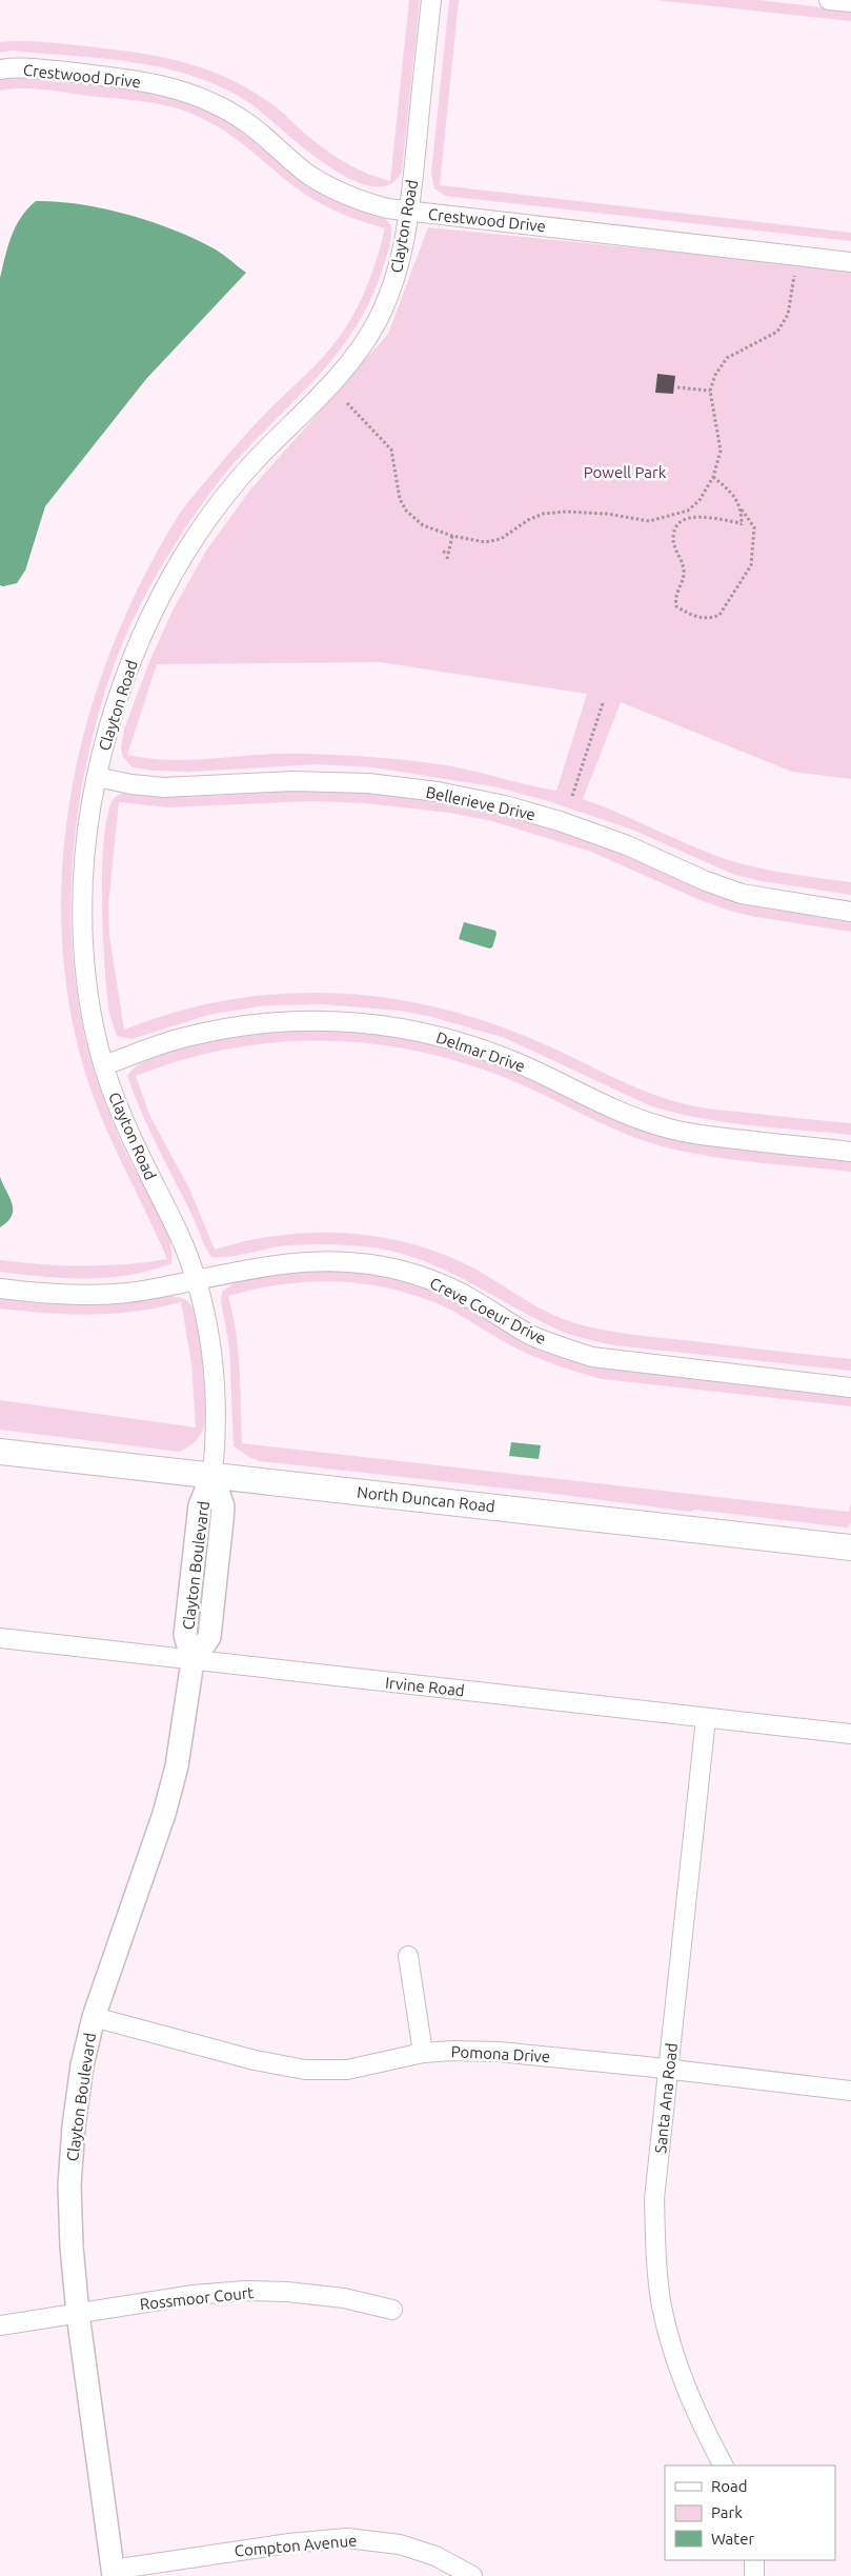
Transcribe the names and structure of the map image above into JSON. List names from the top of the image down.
{
  "streets": {
    "main road": ["North Duncan Road"],
    "street": [
      "Crestwood Drive",
      "Clayton Road",
      "Bellerieve Drive",
      "Delmar Drive",
      "Creve Coeur Drive",
      "Clayton Boulevard",
      "Irvine Road",
      "Pomona Drive",
      "Santa Ana Road",
      "Rossmoor Court",
      "Compton Avenue"
    ]
  },
  "crossings": [
    ["Crestwood Drive", "Clayton Road"],
    ["Clayton Road", "Bellerieve Drive"],
    ["Clayton Road", "Delmar Drive"],
    ["Clayton Road", "Creve Coeur Drive"],
    ["Clayton Road", "North Duncan Road"],
    ["Clayton Road", "Clayton Boulevard"],
    ["North Duncan Road", "Clayton Boulevard"],
    ["Clayton Boulevard", "Irvine Road"],
    ["Clayton Boulevard", "Pomona Drive"],
    ["Clayton Boulevard", "Rossmoor Court"],
    ["Clayton Boulevard", "Compton Avenue"],
    ["Irvine Road", "Santa Ana Road"],
    ["Pomona Drive", "Santa Ana Road"]
  ],
  "parks": ["Powell Park"],
  "legend": ["Road", "Park", "Water"]
}
